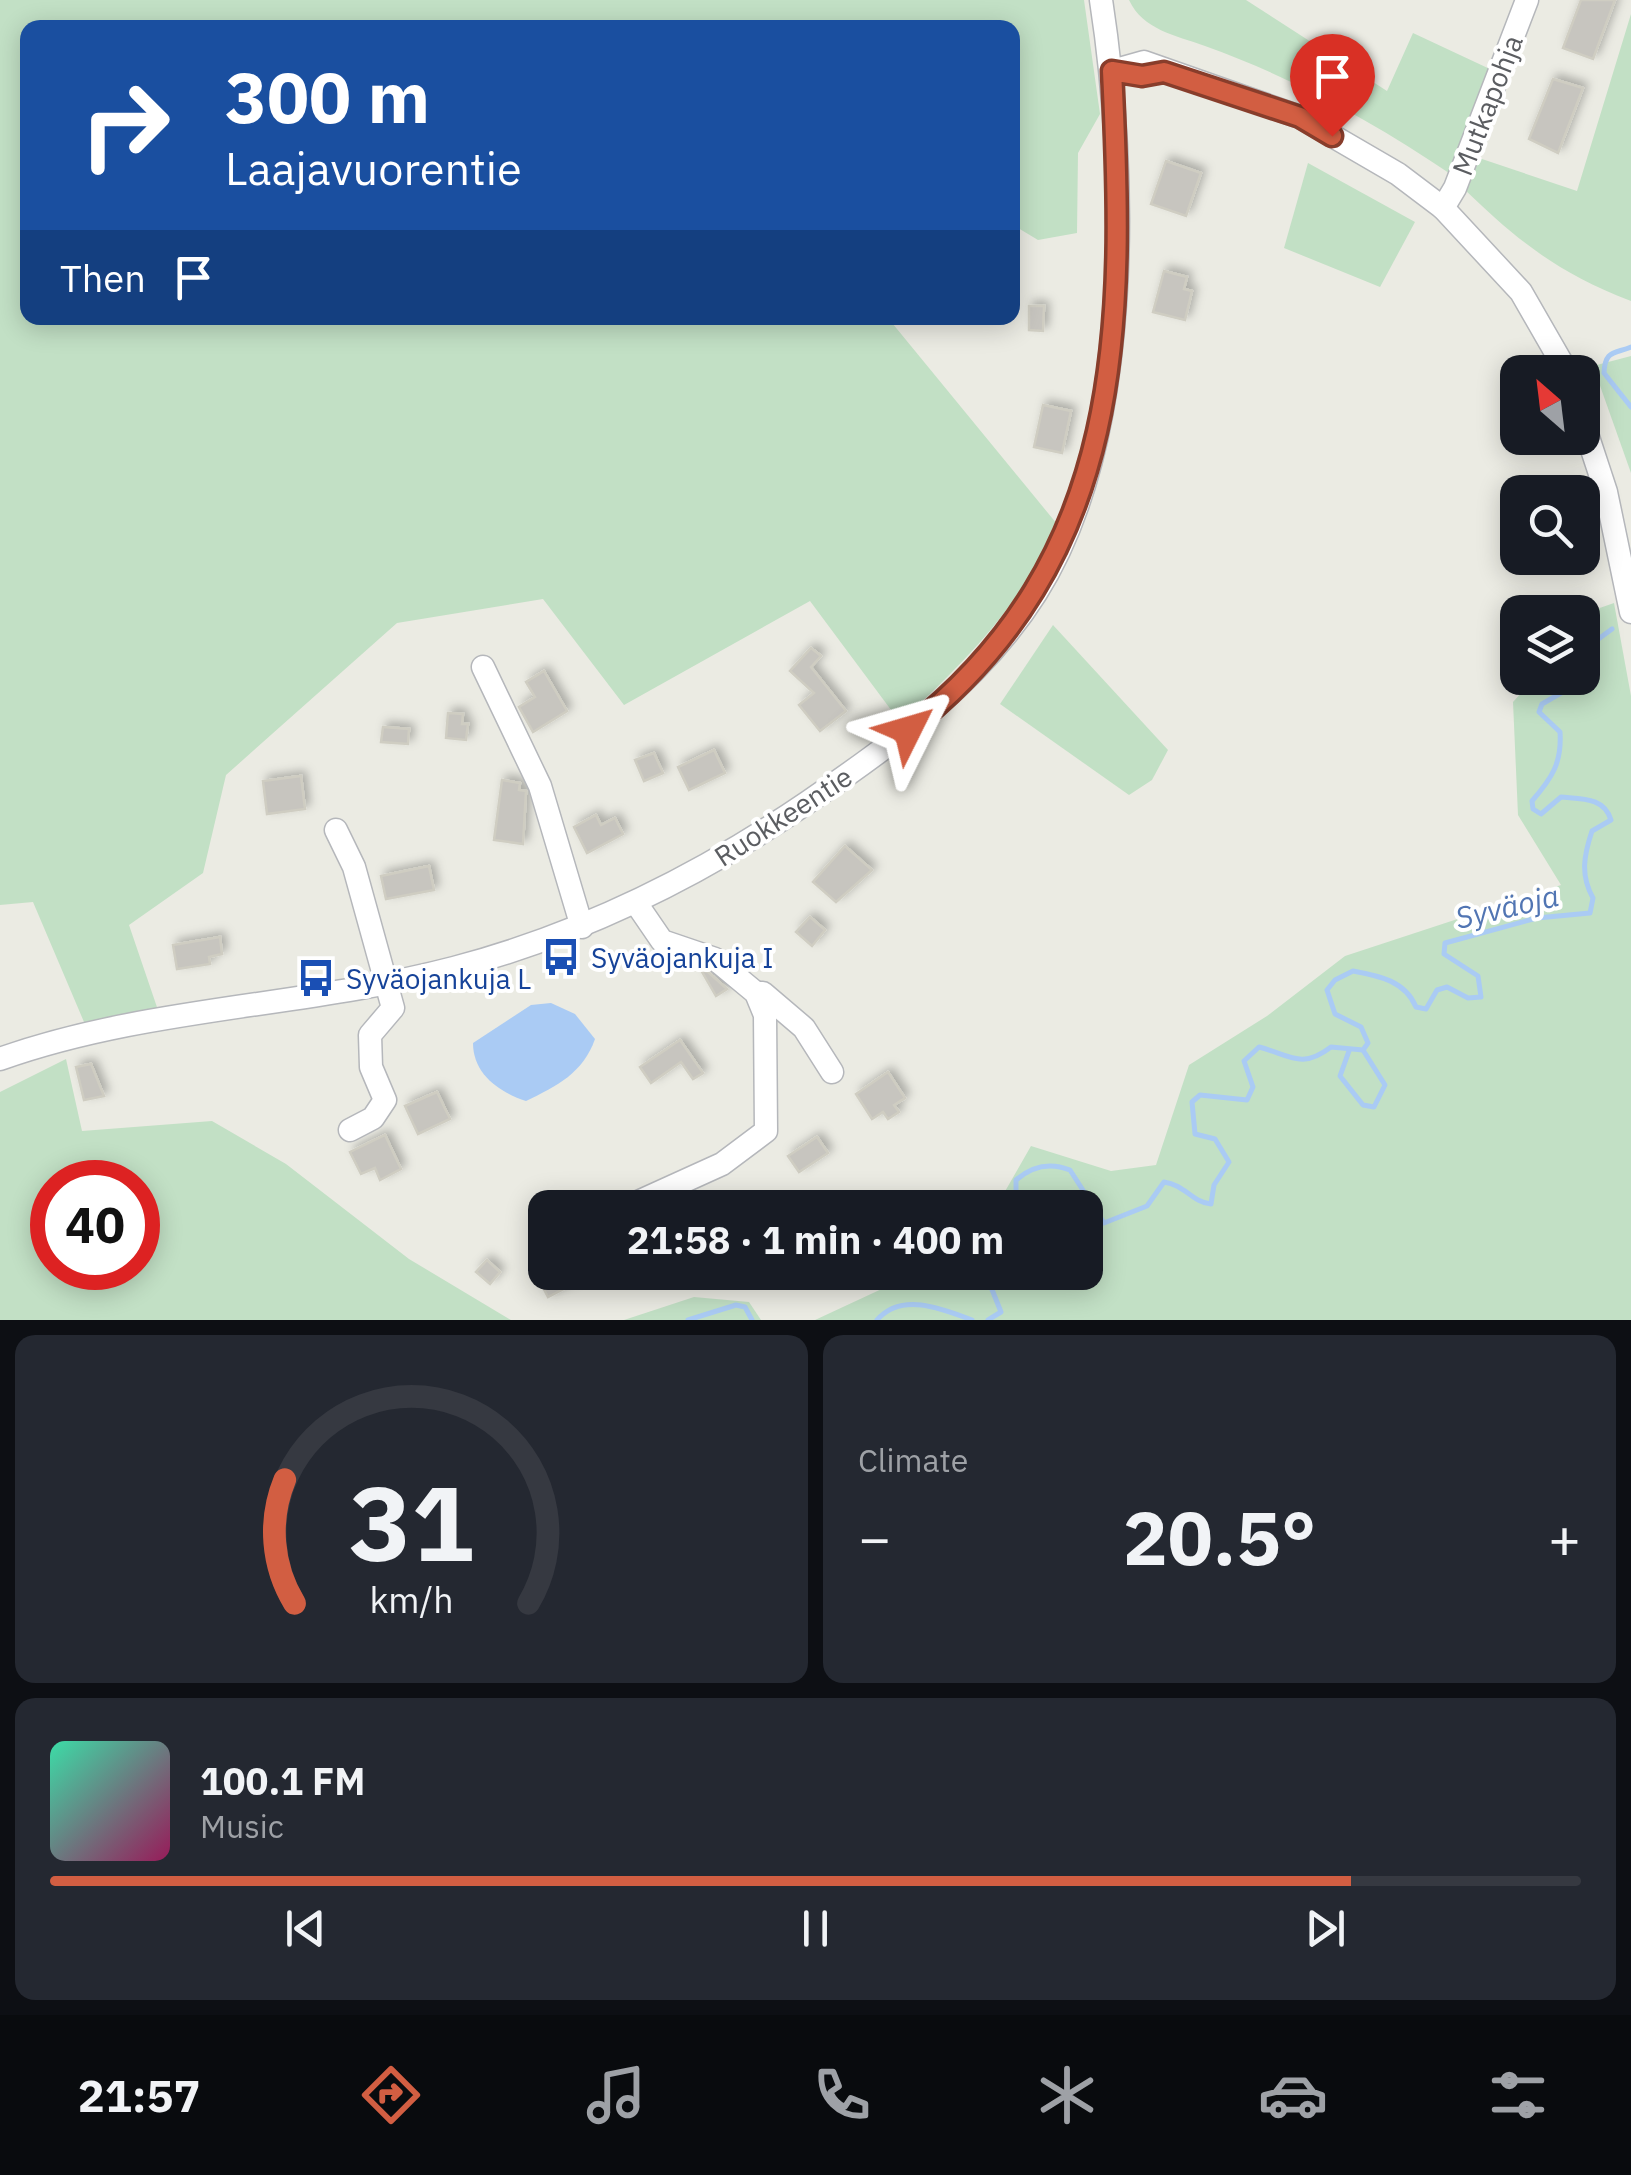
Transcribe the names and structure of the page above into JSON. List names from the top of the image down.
{
  "streets": {
    "street": ["Mutkapohja", "Ruokkeentie"]
  },
  "water": ["Syväoja"],
  "places": {
    "bus stop": ["Syväojankuja I", "Syväojankuja L"]
  },
  "north": "top left",
  "page": {
    "turn": ["300 m", "Laajavuorentie"],
    "then": "Then",
    "limit": "40",
    "trip": "21:58 · 1 min · 400 m",
    "tile": "Climate",
    "heat": ["−", "20.5°", "+"],
    "song": ["100.1 FM", "Music"],
    "tabs": "21:57",
    "gauge": ["31", "km/h"]
  }
}
